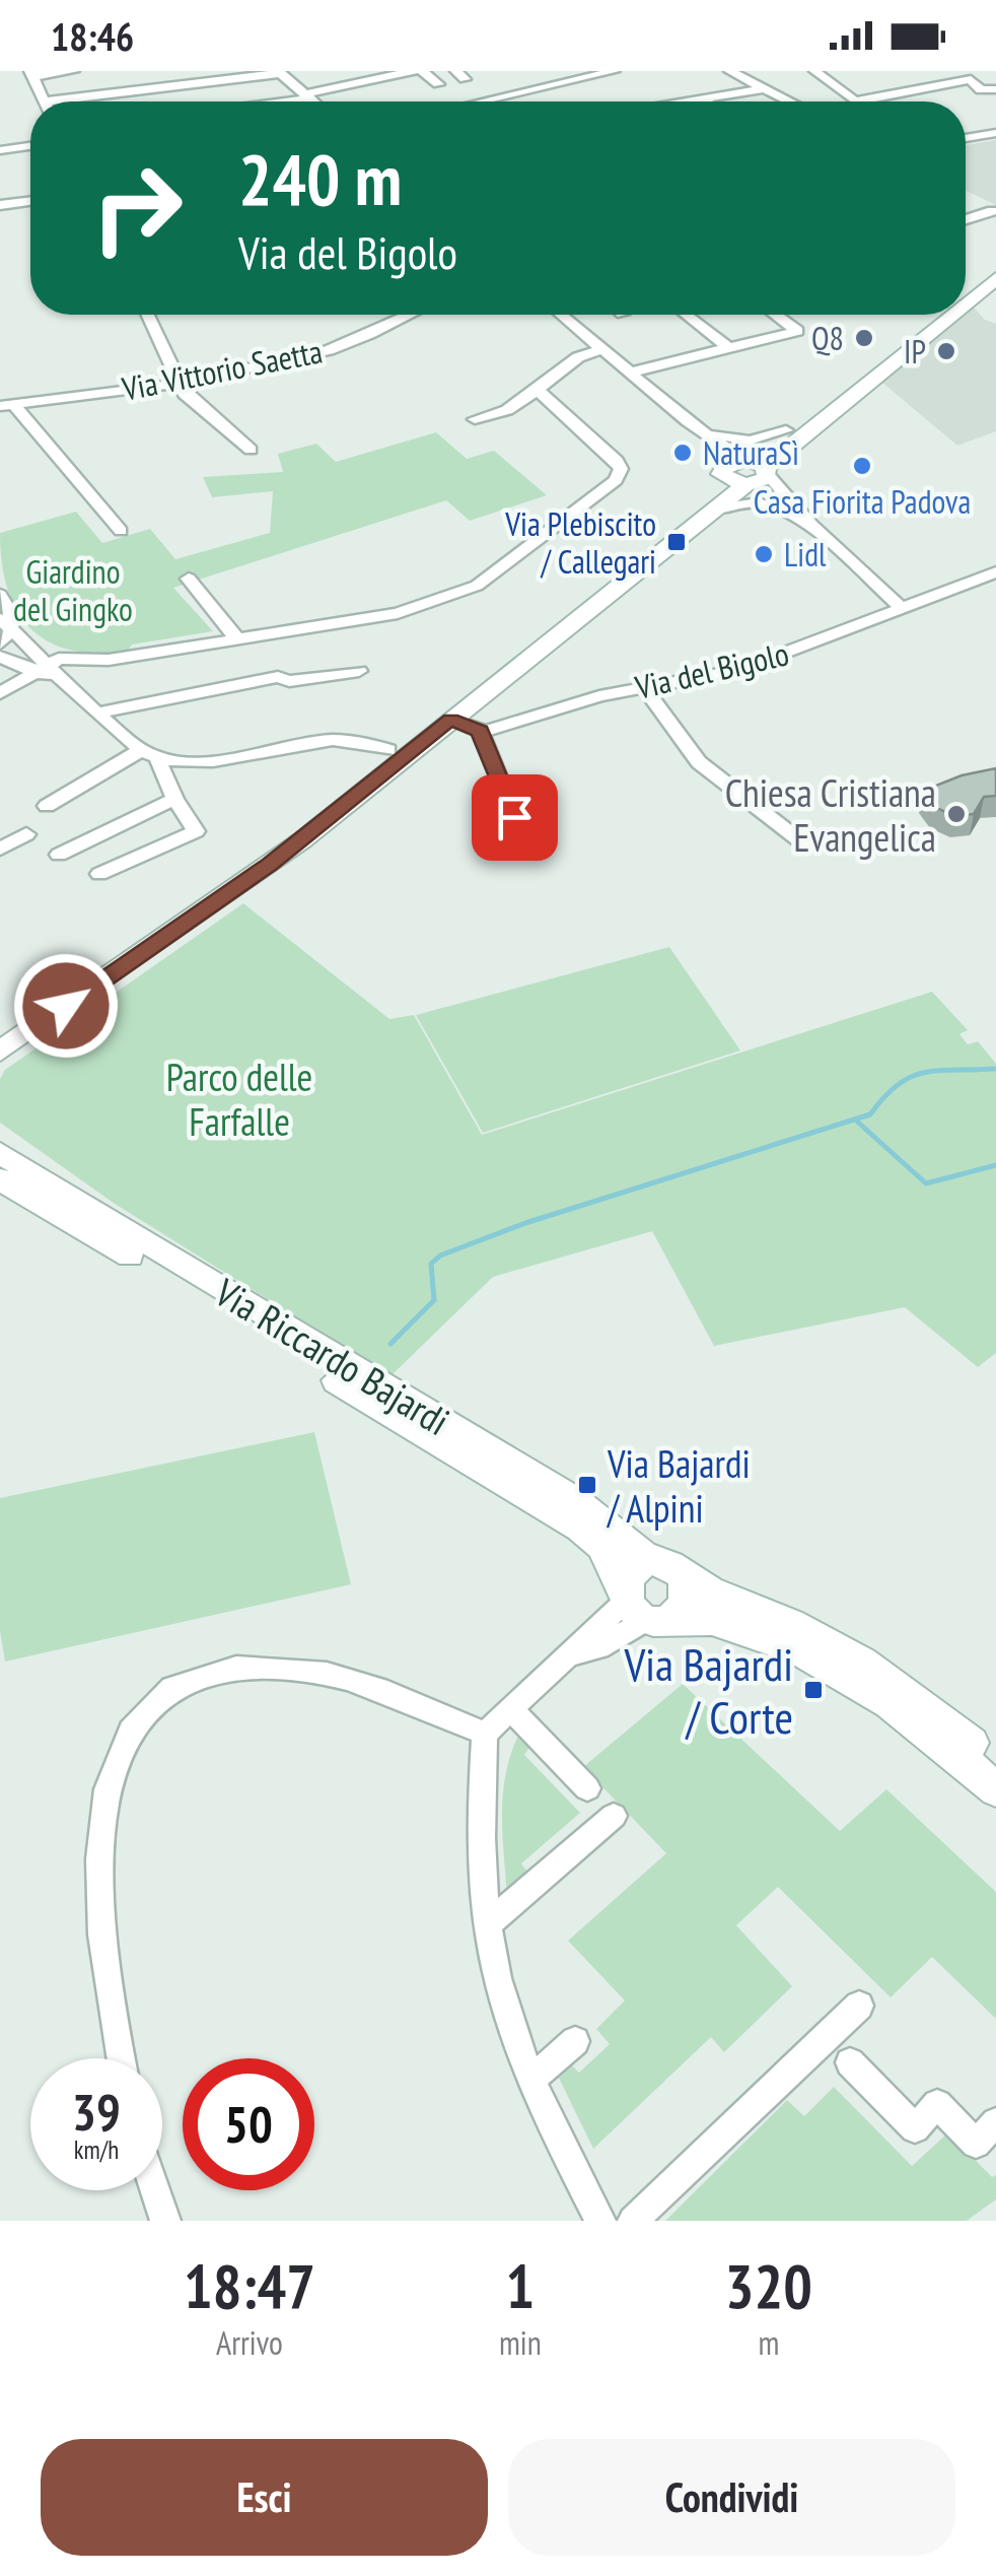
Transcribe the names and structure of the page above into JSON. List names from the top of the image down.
{
  "streets": {
    "main road": ["Via Riccardo Bajardi"],
    "street": ["Via Vittorio Saetta", "Via del Bigolo"]
  },
  "parks": ["Giardino del Gingko", "Parco delle Farfalle"],
  "places": {
    "other": [
      "Q8",
      "IP",
      "NaturaSì",
      "Casa Fiorita Padova",
      "Lidl",
      "Chiesa Cristiana Evangelica"
    ],
    "transit": ["Via Plebiscito / Callegari", "Via Bajardi / Alpini", "Via Bajardi / Corte"]
  },
  "page": {
    "status": "18:46",
    "turn": ["240 m", "Via del Bigolo"],
    "speed": "39 km/h",
    "limit": "50",
    "eta": [
      "18:47",
      "Arrivo",
      "1",
      "min",
      "320",
      "m"
    ],
    "buttons": ["Esci", "Condividi"]
  }
}
